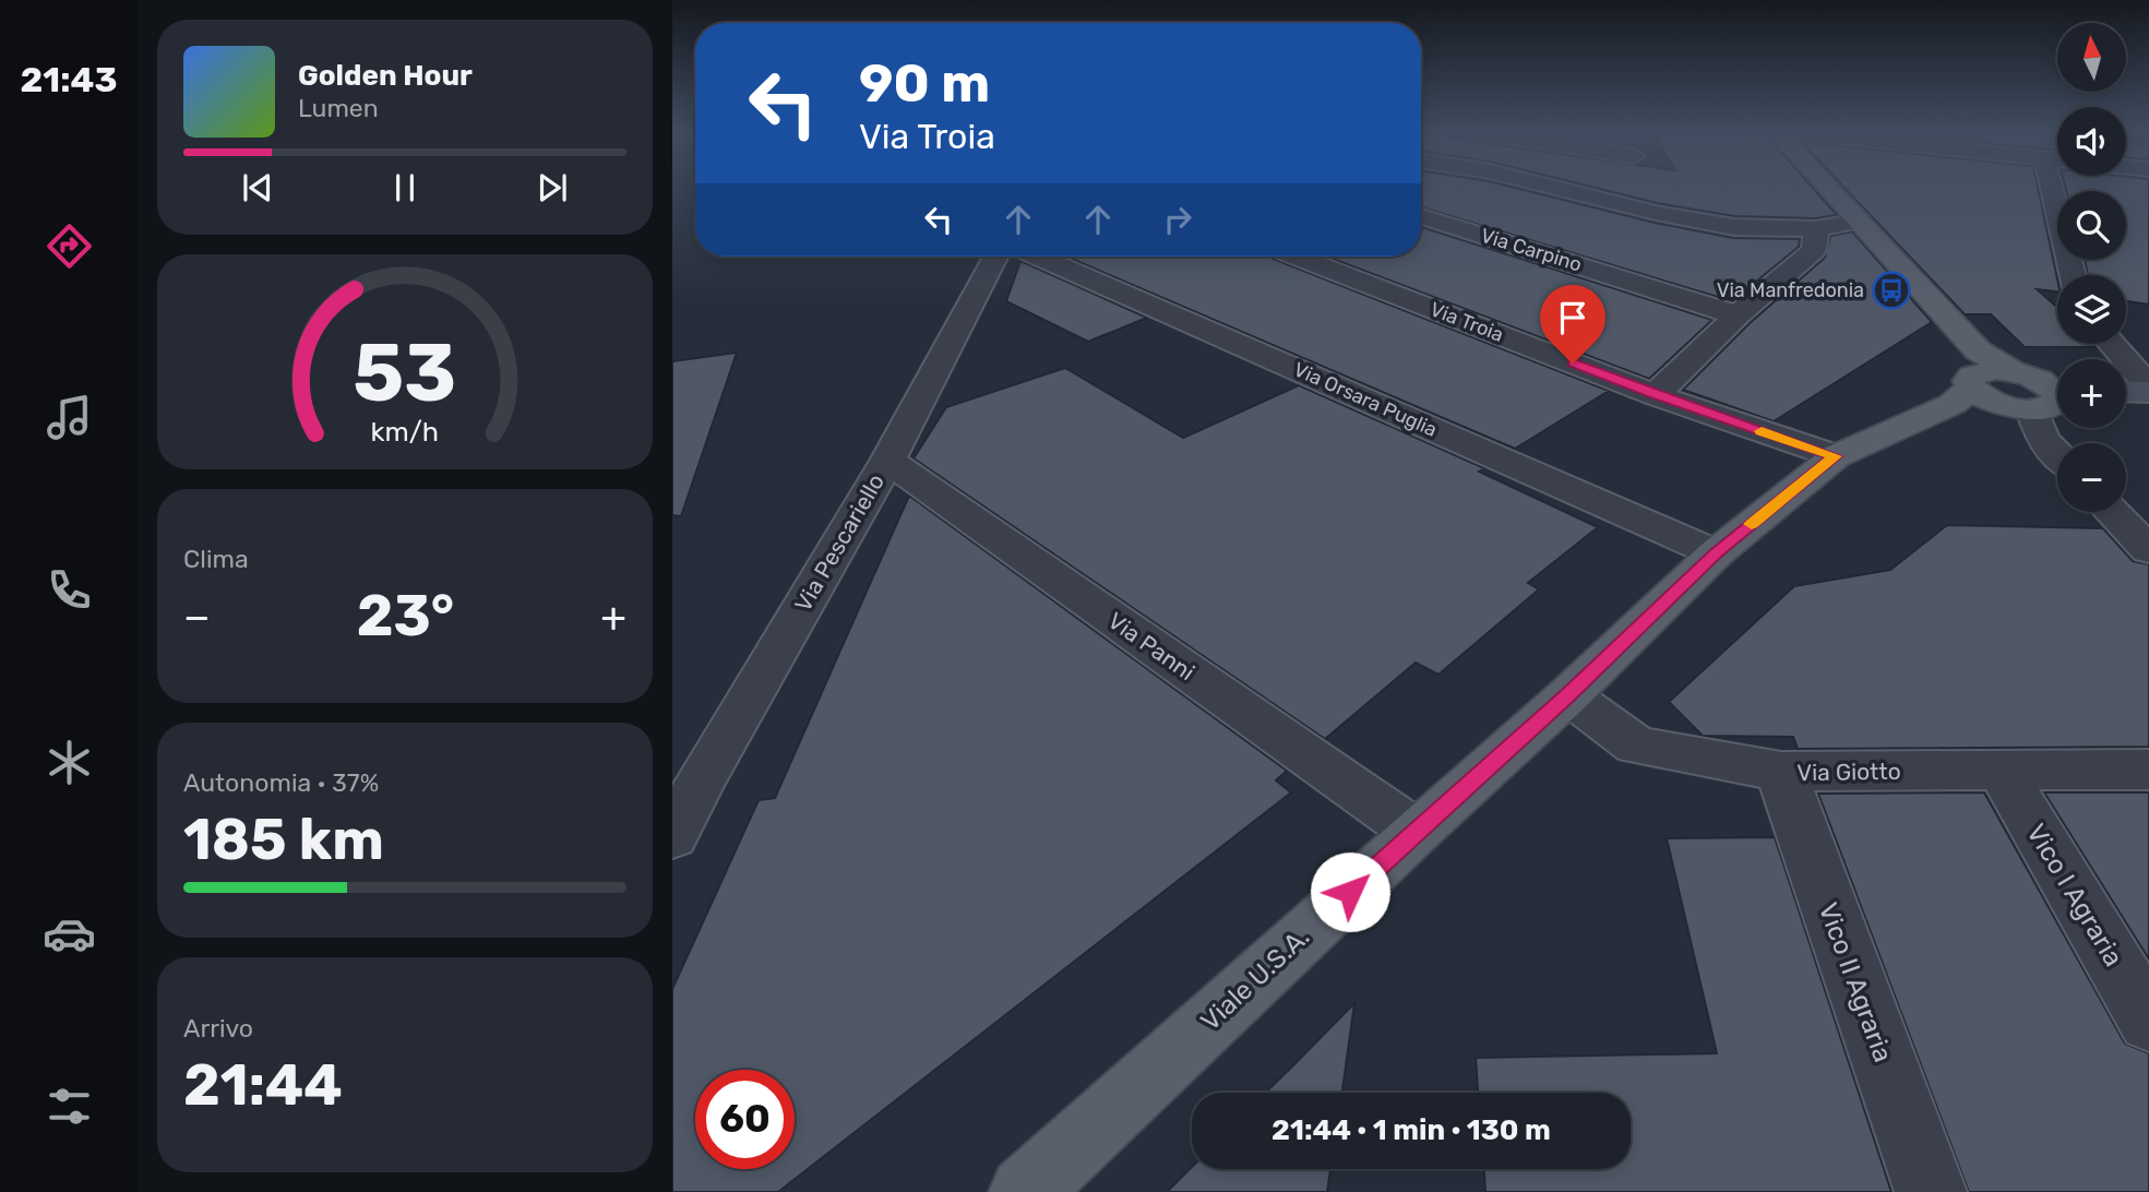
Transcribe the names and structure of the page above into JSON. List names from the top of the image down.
{
  "streets": {
    "main road": ["Viale U.S.A."],
    "street": [
      "Via Carpino",
      "Via Troia",
      "Via Orsara Puglia",
      "Via Pescariello",
      "Via Panni",
      "Via Giotto",
      "Vico I Agraria",
      "Vico II Agraria"
    ]
  },
  "crossings": [
    ["Via Troia", "Viale U.S.A."],
    ["Via Orsara Puglia", "Viale U.S.A."],
    ["Via Pescariello", "Via Panni"],
    ["Via Panni", "Viale U.S.A."],
    ["Via Giotto", "Vico I Agraria"],
    ["Via Giotto", "Viale U.S.A."],
    ["Via Giotto", "Vico II Agraria"]
  ],
  "places": {
    "bus stop": ["Via Manfredonia"]
  },
  "north": "top",
  "page": {
    "tabs": "21:43",
    "map_buttons": ["+", "−"],
    "turn": ["90 m", "Via Troia"],
    "song": ["Golden Hour", "Lumen"],
    "tile": [
      "Clima",
      ["Autonomia · 37%", "185 km"],
      ["Arrivo", "21:44"]
    ],
    "heat": ["−", "23°", "+"],
    "limit": "60",
    "trip": "21:44 · 1 min · 130 m",
    "gauge": ["53", "km/h"]
  }
}
